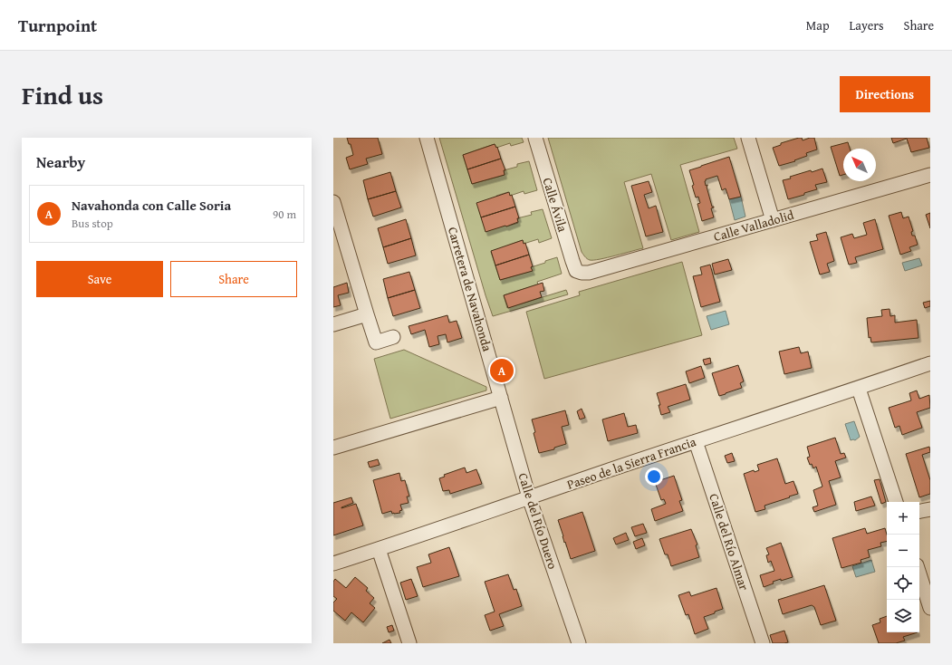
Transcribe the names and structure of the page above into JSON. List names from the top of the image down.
{
  "streets": {
    "street": [
      "Calle Ávila",
      "Calle Valladolid",
      "Carretera de Navahonda",
      "Paseo de la Sierra Francia",
      "Calle del Río Duero",
      "Calle del Río Almar"
    ]
  },
  "crossings": [
    ["Calle Ávila", "Calle Valladolid"],
    ["Carretera de Navahonda", "Calle del Río Duero"],
    ["Paseo de la Sierra Francia", "Calle del Río Duero"],
    ["Paseo de la Sierra Francia", "Calle del Río Almar"]
  ],
  "north": "top left",
  "page": {
    "header": "Turnpoint",
    "nav": ["Map", "Layers", "Share"],
    "title": "Find us",
    "buttons": [
      "Directions",
      ["Save", "Share"]
    ],
    "heading": "Nearby",
    "list": [
      {
        "mark": "A",
        "name": "Navahonda con Calle Soria",
        "note": "Bus stop",
        "value": "90 m"
      }
    ],
    "pins": "A",
    "map_buttons": ["+", "−"]
  }
}
